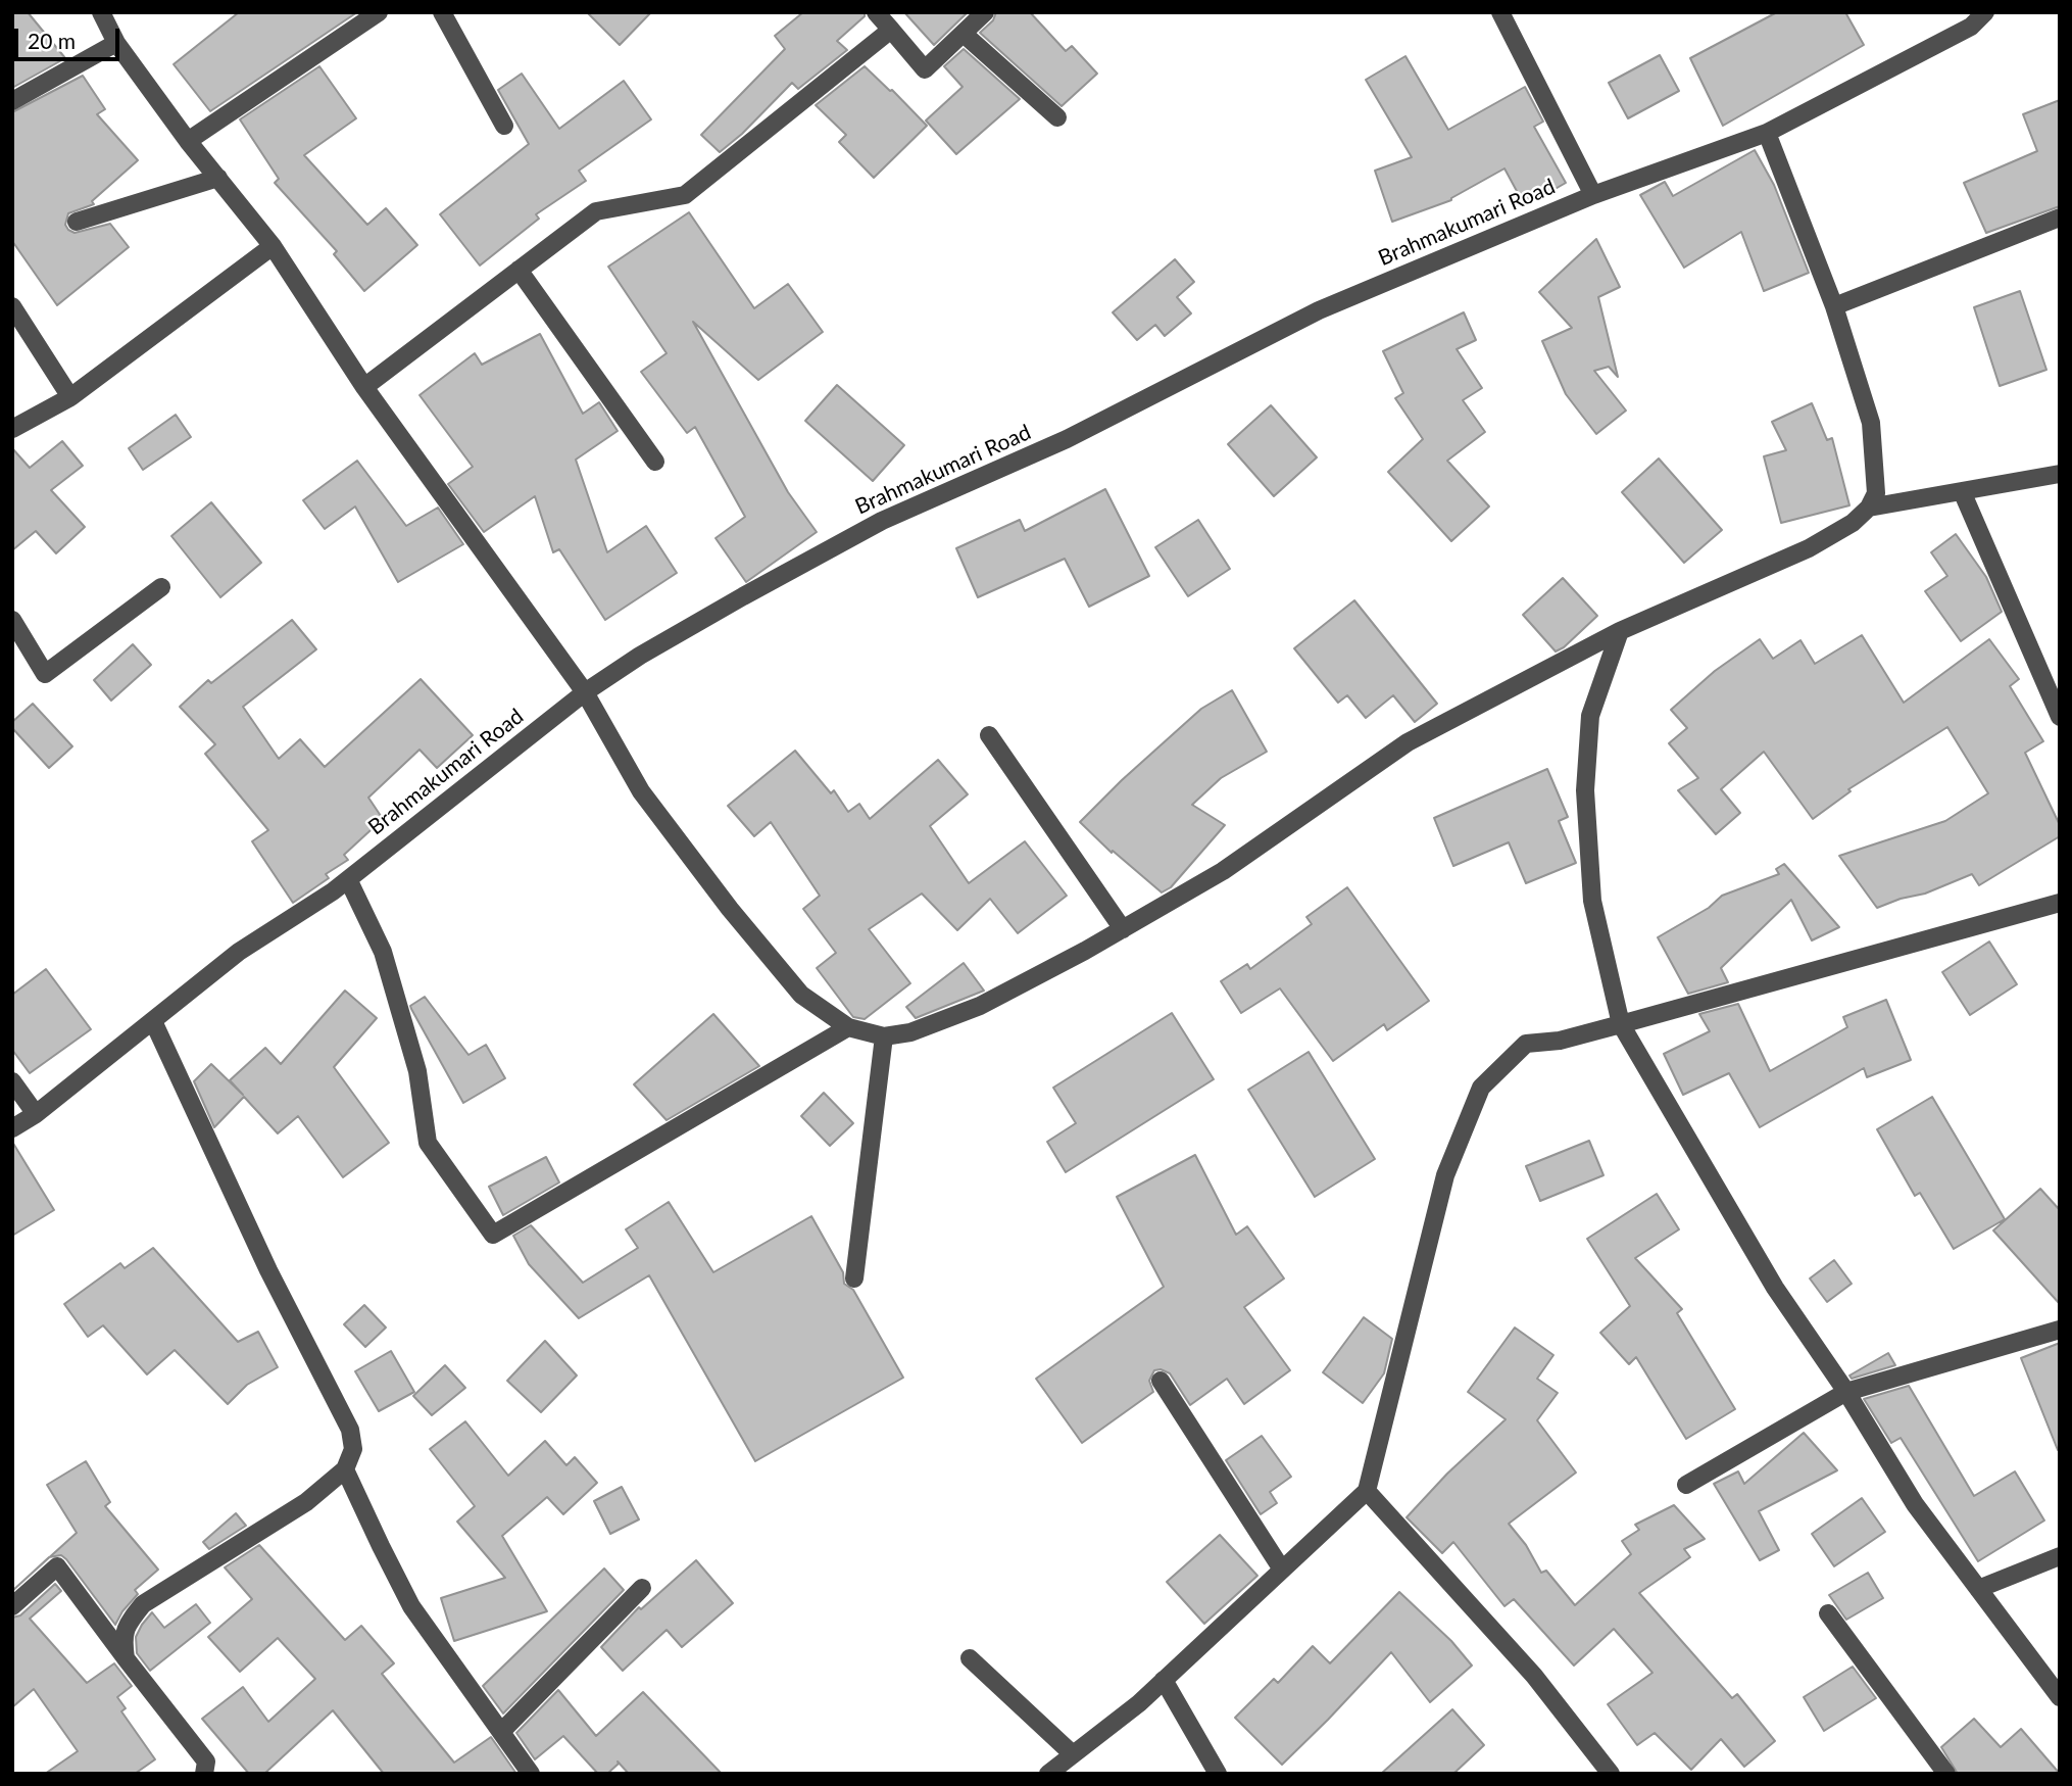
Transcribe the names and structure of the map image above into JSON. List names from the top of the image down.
{
  "streets": {
    "street": ["Brahmakumari Road"]
  },
  "scale_bar": "20 m"
}
